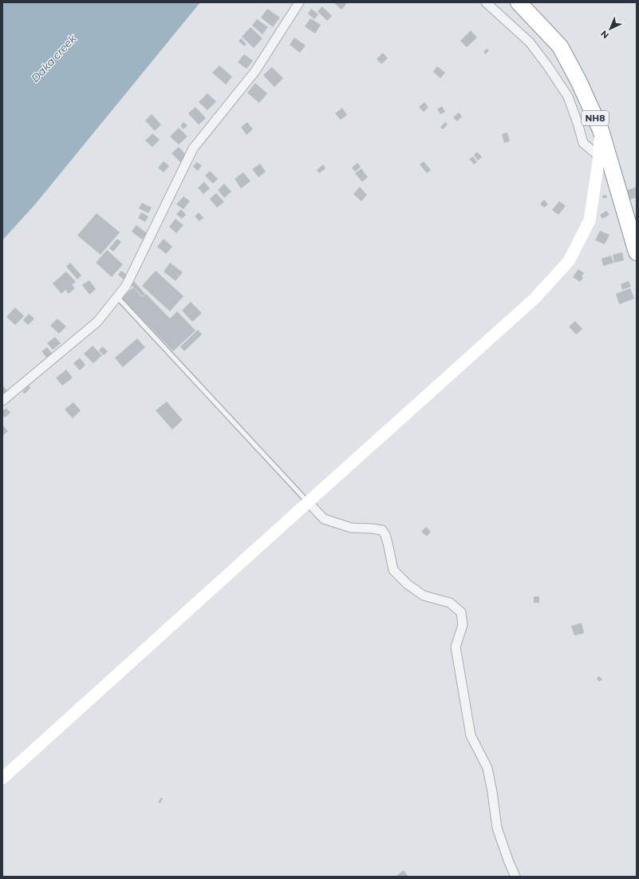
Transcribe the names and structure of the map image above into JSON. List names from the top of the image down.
{
  "streets": {
    "highway": ["NH8"]
  },
  "water": ["Daka creek"],
  "north": "bottom left"
}
